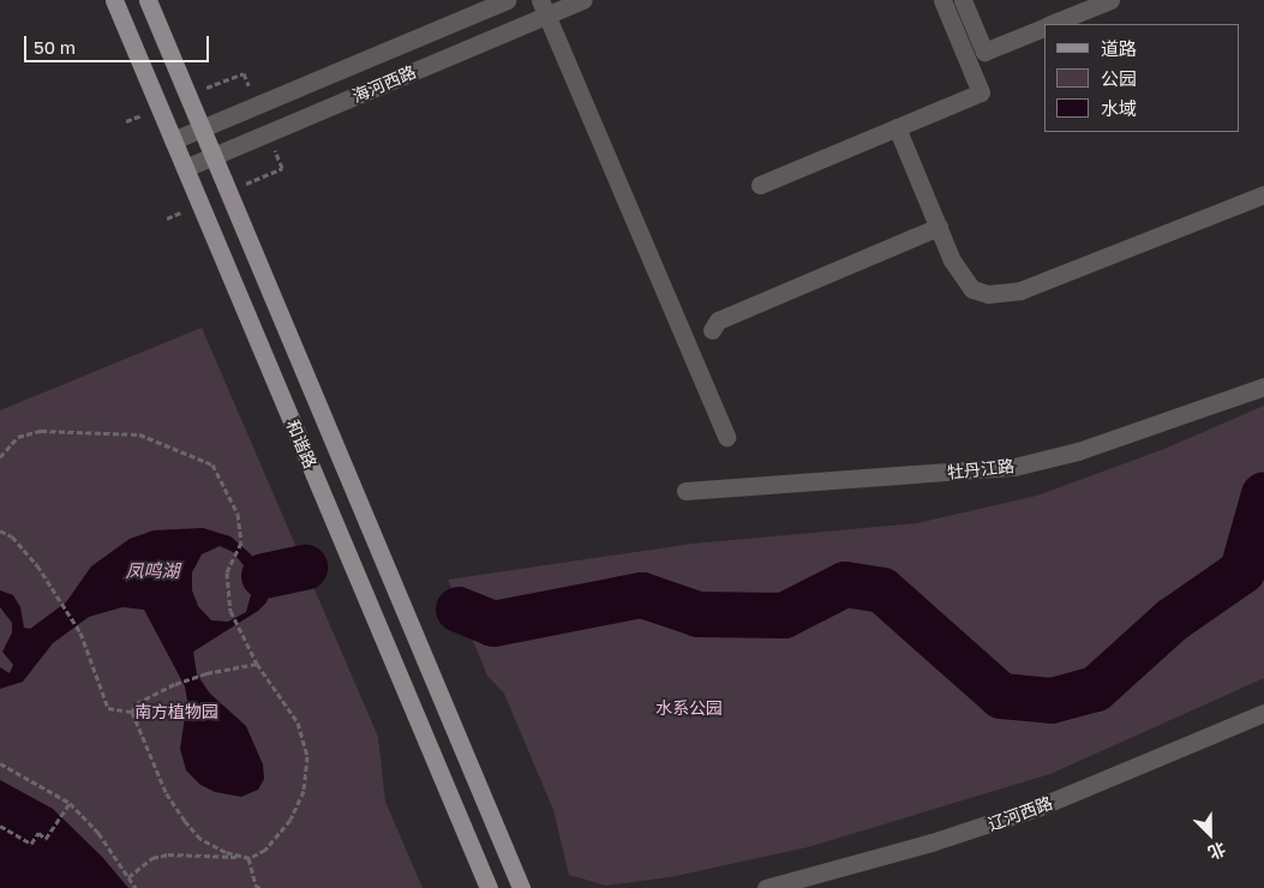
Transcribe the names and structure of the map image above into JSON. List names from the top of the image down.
{
  "streets": {
    "main road": ["和谐路"],
    "street": ["海河西路", "牡丹江路", "辽河西路"]
  },
  "crossings": [
    ["海河西路", "和谐路"]
  ],
  "water": ["凤鸣湖"],
  "parks": ["水系公园", "南方植物园"],
  "legend": ["道路", "公园", "水域"],
  "scale_bar": "50 m",
  "north": "bottom right"
}
